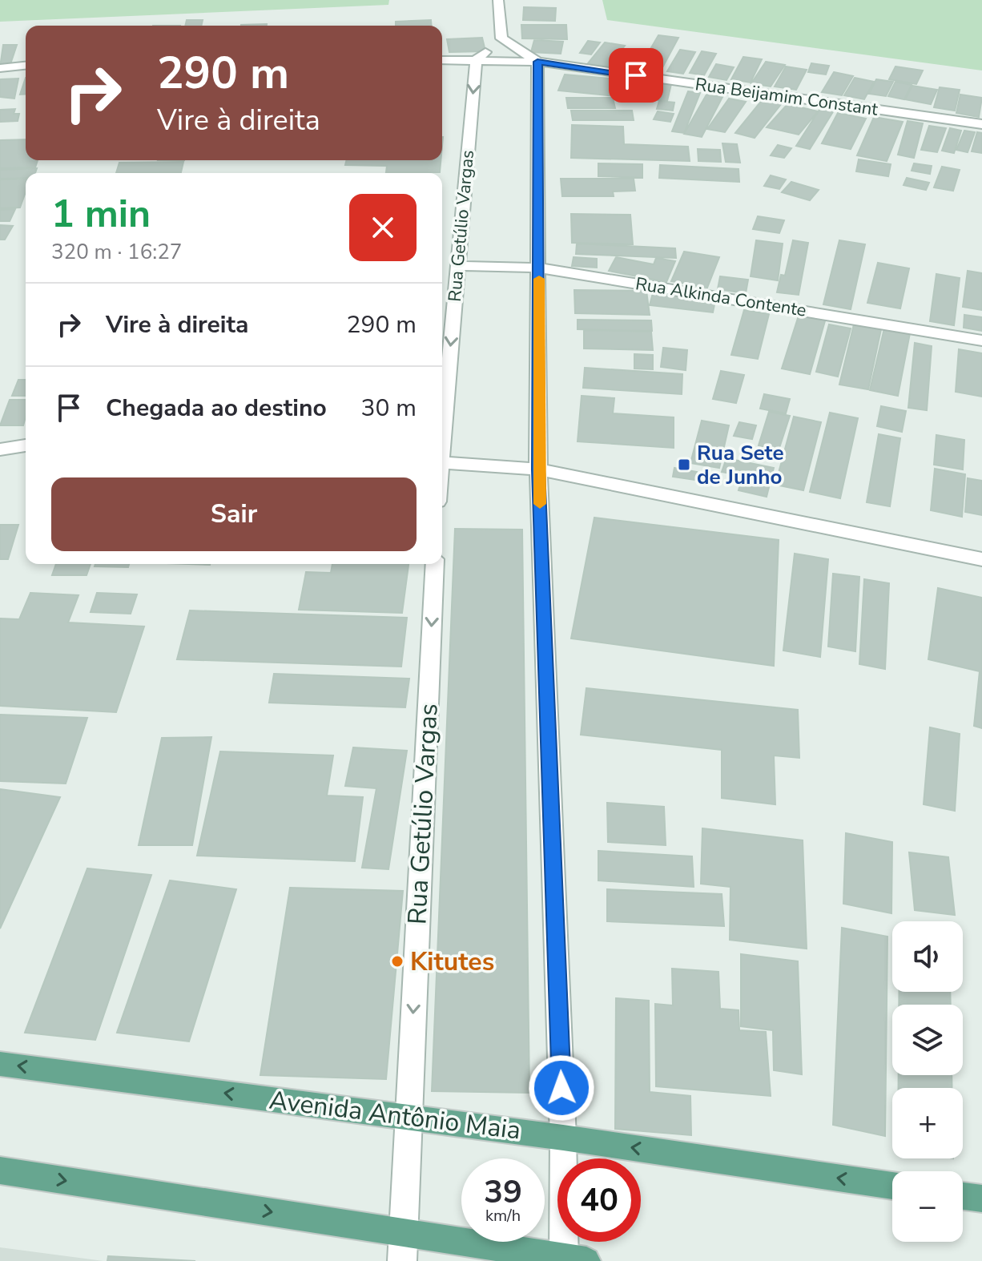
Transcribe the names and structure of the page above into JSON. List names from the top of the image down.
{
  "streets": {
    "main road": ["Avenida Antônio Maia"],
    "street": ["Rua Beijamim Constant", "Rua Getúlio Vargas", "Rua Alkinda Contente"]
  },
  "crossings": [
    ["Rua Beijamim Constant", "Rua Getúlio Vargas"],
    ["Rua Getúlio Vargas", "Rua Alkinda Contente"],
    ["Rua Getúlio Vargas", "Avenida Antônio Maia"]
  ],
  "places": {
    "transit": ["Rua Sete de Junho"],
    "other": ["Kitutes"]
  },
  "page": {
    "turn": ["290 m", "Vire à direita"],
    "heading": ["1 min", "320 m · 16:27"],
    "list": [
      {
        "name": "Vire à direita",
        "value": "290 m"
      },
      {
        "name": "Chegada ao destino",
        "value": "30 m"
      }
    ],
    "buttons": "Sair",
    "map_buttons": ["+", "−"],
    "speed": "39 km/h",
    "limit": "40"
  }
}
